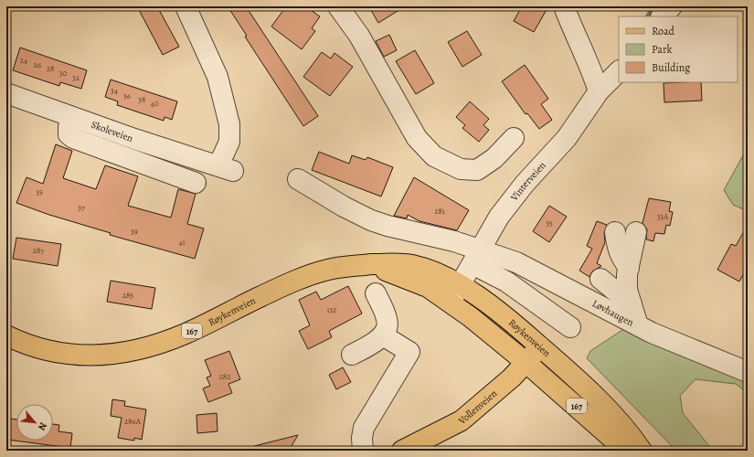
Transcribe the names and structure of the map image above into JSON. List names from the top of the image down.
{
  "streets": {
    "main road": ["Røykenveien", "167", "Vollenveien"],
    "street": ["Skoleveien", "Vinterveien", "Løvhaugen"]
  },
  "crossings": [
    ["Vinterveien", "Røykenveien"],
    ["Vinterveien", "Løvhaugen"],
    ["Røykenveien", "Vollenveien"]
  ],
  "house_numbers": [
    "24",
    "26",
    "28",
    "30",
    "32",
    "34",
    "36",
    "38",
    "40",
    "35",
    "37",
    "281",
    "33A",
    "35",
    "39",
    "41",
    "287",
    "285",
    "132",
    "282",
    "286A"
  ],
  "legend": ["Road", "Park", "Building"],
  "north": "bottom right"
}
